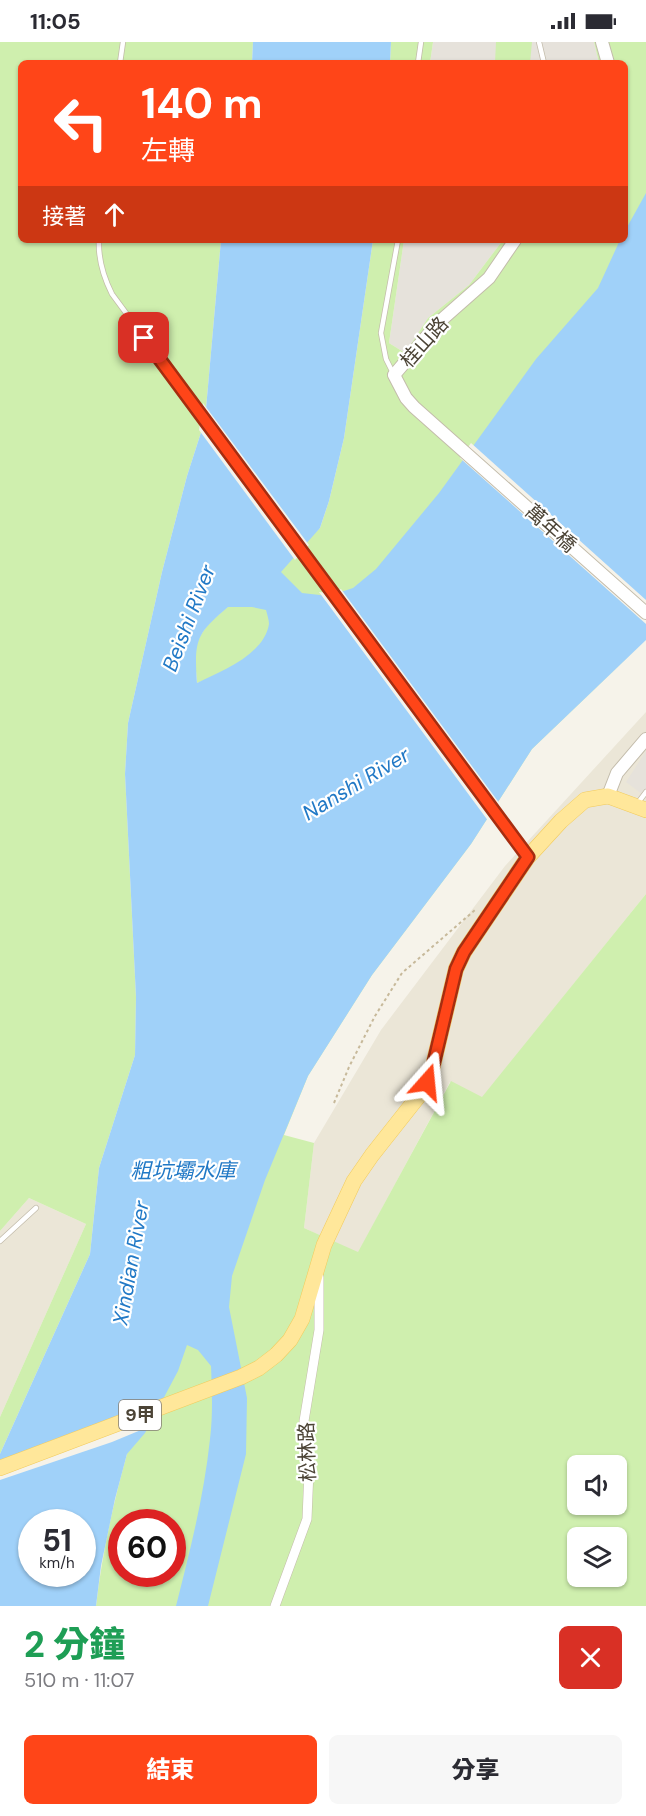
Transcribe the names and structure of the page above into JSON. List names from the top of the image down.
{
  "streets": {
    "main road": ["9甲"],
    "street": ["桂山路", "萬年橋", "松林路"]
  },
  "crossings": [
    ["桂山路", "萬年橋"],
    ["9甲", "松林路"]
  ],
  "water": [
    "Beishi River",
    "Nanshi River",
    "粗坑壩水庫",
    "Xindian River"
  ],
  "page": {
    "status": "11:05",
    "turn": ["140 m", "左轉"],
    "then": "接著",
    "speed": "51 km/h",
    "limit": "60",
    "heading": ["2 分鐘", "510 m · 11:07"],
    "buttons": ["結束", "分享"]
  }
}
